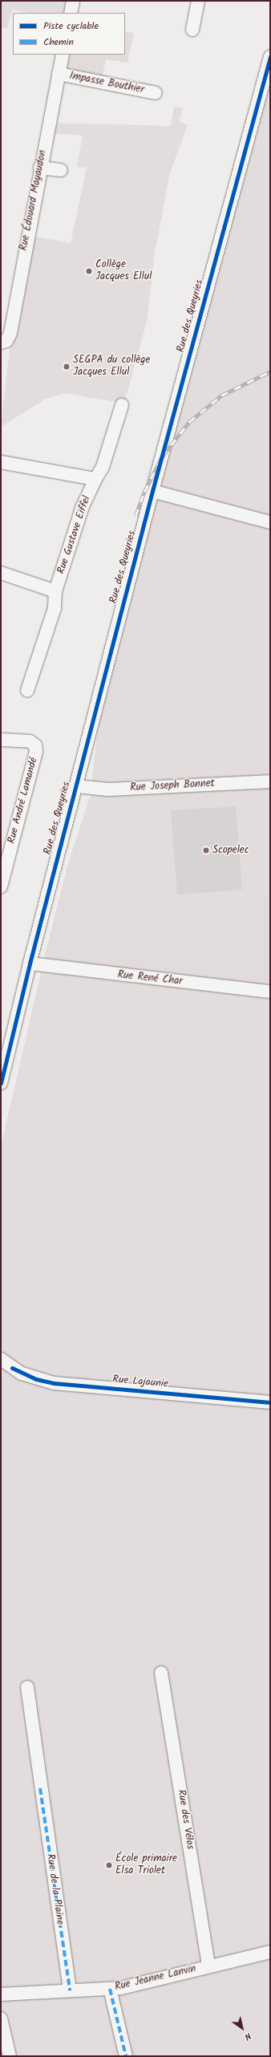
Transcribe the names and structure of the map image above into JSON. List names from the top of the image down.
{
  "streets": {
    "street": [
      "Impasse Bouthier",
      "Rue Édouard Mayaudon",
      "Rue des Queyries",
      "Rue Gustave Eiffel",
      "Rue Joseph Bonnet",
      "Rue André Lamandé",
      "Rue René Char",
      "Rue Lajaunie",
      "Rue des Vélos",
      "Rue de la Plaine",
      "Rue Jeanne Lanvin"
    ]
  },
  "crossings": [
    ["Impasse Bouthier", "Rue Édouard Mayaudon"],
    ["Rue des Queyries", "Rue Joseph Bonnet"],
    ["Rue des Queyries", "Rue René Char"],
    ["Rue des Vélos", "Rue Jeanne Lanvin"],
    ["Rue de la Plaine", "Rue Jeanne Lanvin"]
  ],
  "places": [
    "Collège Jacques Ellul",
    "SEGPA du collège Jacques Ellul",
    "Scopelec",
    "École primaire Elsa Triolet"
  ],
  "legend": ["Piste cyclable", "Chemin"],
  "north": "bottom right"
}
